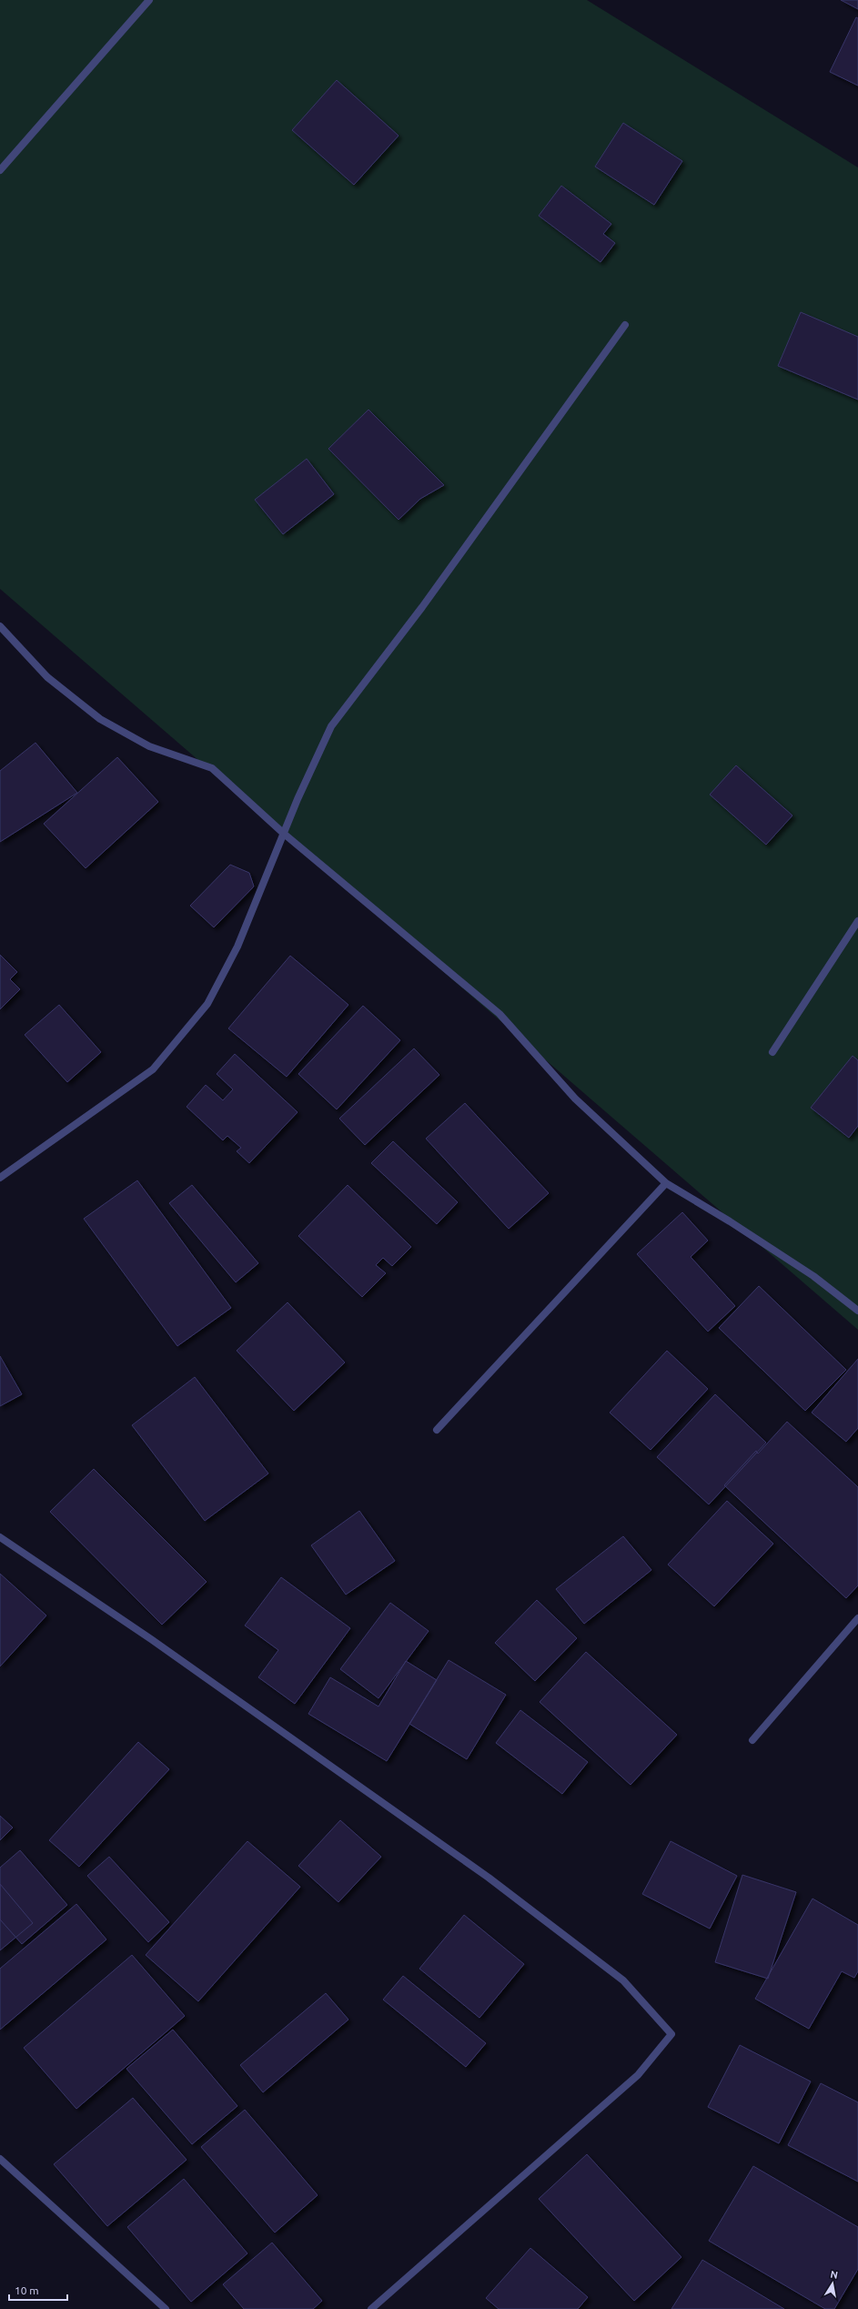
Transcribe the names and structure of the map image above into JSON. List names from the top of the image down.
{
  "scale_bar": "10 m",
  "north": "top"
}
